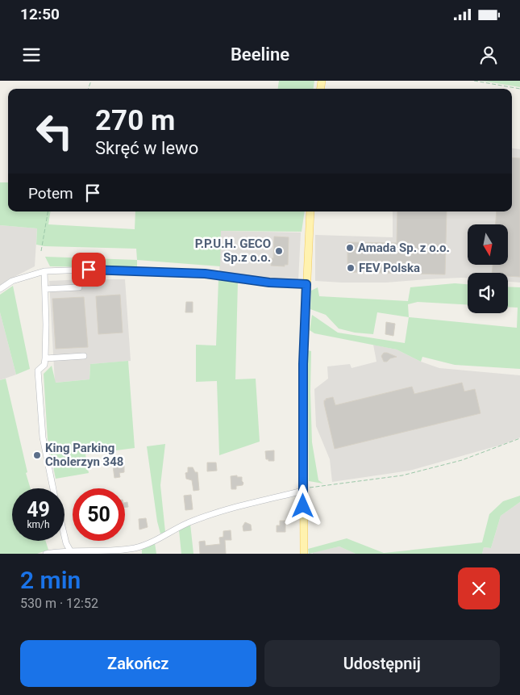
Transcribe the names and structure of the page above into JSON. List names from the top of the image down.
{
  "places": [
    "Amada Sp. z o.o.",
    "P.P.U.H. GECO Sp.z o.o.",
    "FEV Polska",
    "King Parking Cholerzyn 348"
  ],
  "north": "bottom",
  "page": {
    "status": "12:50",
    "header": "Beeline",
    "turn": ["270 m", "Skręć w lewo"],
    "then": "Potem",
    "speed": "49 km/h",
    "limit": "50",
    "heading": ["2 min", "530 m · 12:52"],
    "buttons": ["Zakończ", "Udostępnij"]
  }
}
